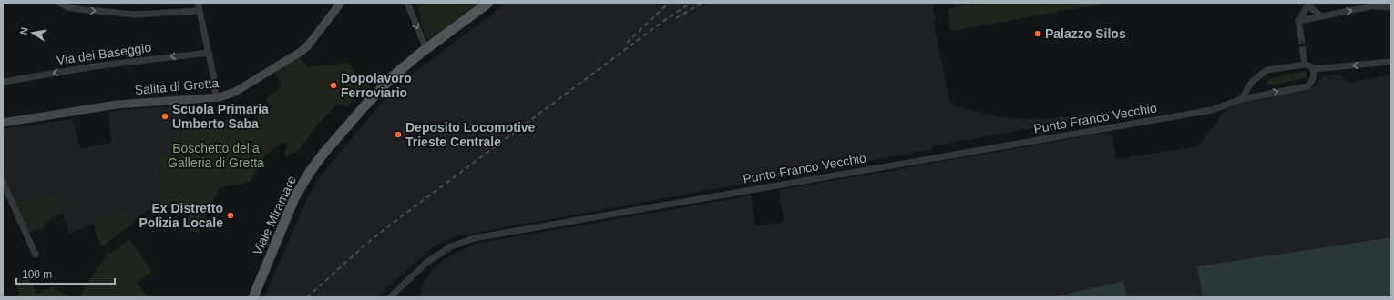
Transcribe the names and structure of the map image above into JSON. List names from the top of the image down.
{
  "streets": {
    "main road": ["Salita di Gretta", "Viale Miramare"],
    "street": ["Via dei Baseggio", "Punto Franco Vecchio"]
  },
  "parks": ["Boschetto della Galleria di Gretta"],
  "places": [
    "Palazzo Silos",
    "Dopolavoro Ferroviario",
    "Scuola Primaria Umberto Saba",
    "Deposito Locomotive Trieste Centrale",
    "Ex Distretto Polizia Locale"
  ],
  "scale_bar": "100 m",
  "north": "left"
}
